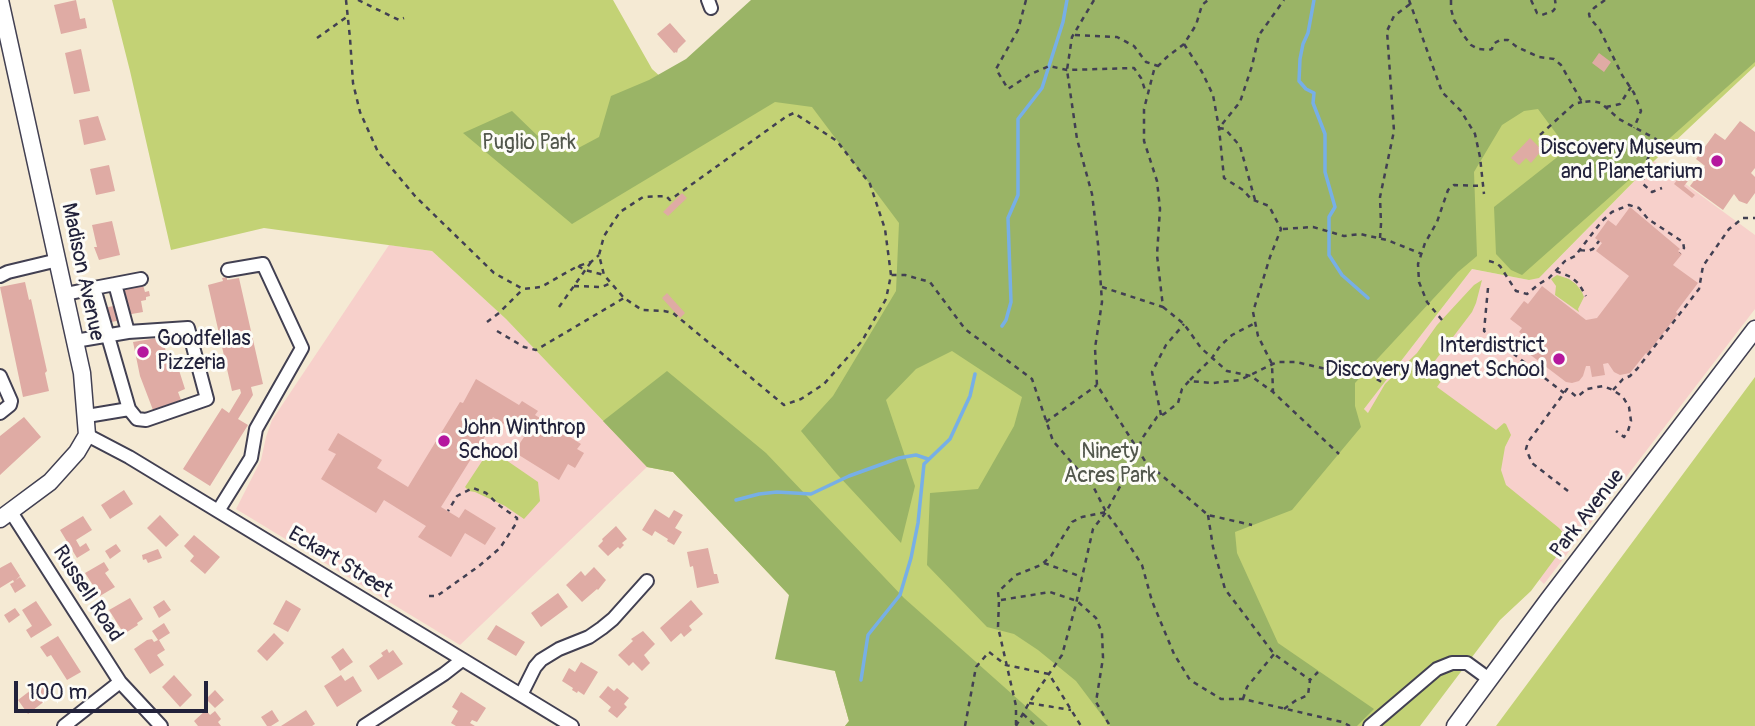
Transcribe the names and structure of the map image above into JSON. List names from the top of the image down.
{
  "streets": {
    "main road": ["Madison Avenue", "Park Avenue"],
    "street": ["Eckart Street", "Russell Road"]
  },
  "crossings": [
    ["Madison Avenue", "Eckart Street"]
  ],
  "parks": ["Puglio Park", "Ninety Acres Park"],
  "places": [
    "Discovery Museum and Planetarium",
    "Goodfellas Pizzeria",
    "Interdistrict Discovery Magnet School",
    "John Winthrop School"
  ],
  "scale_bar": "100 m"
}
